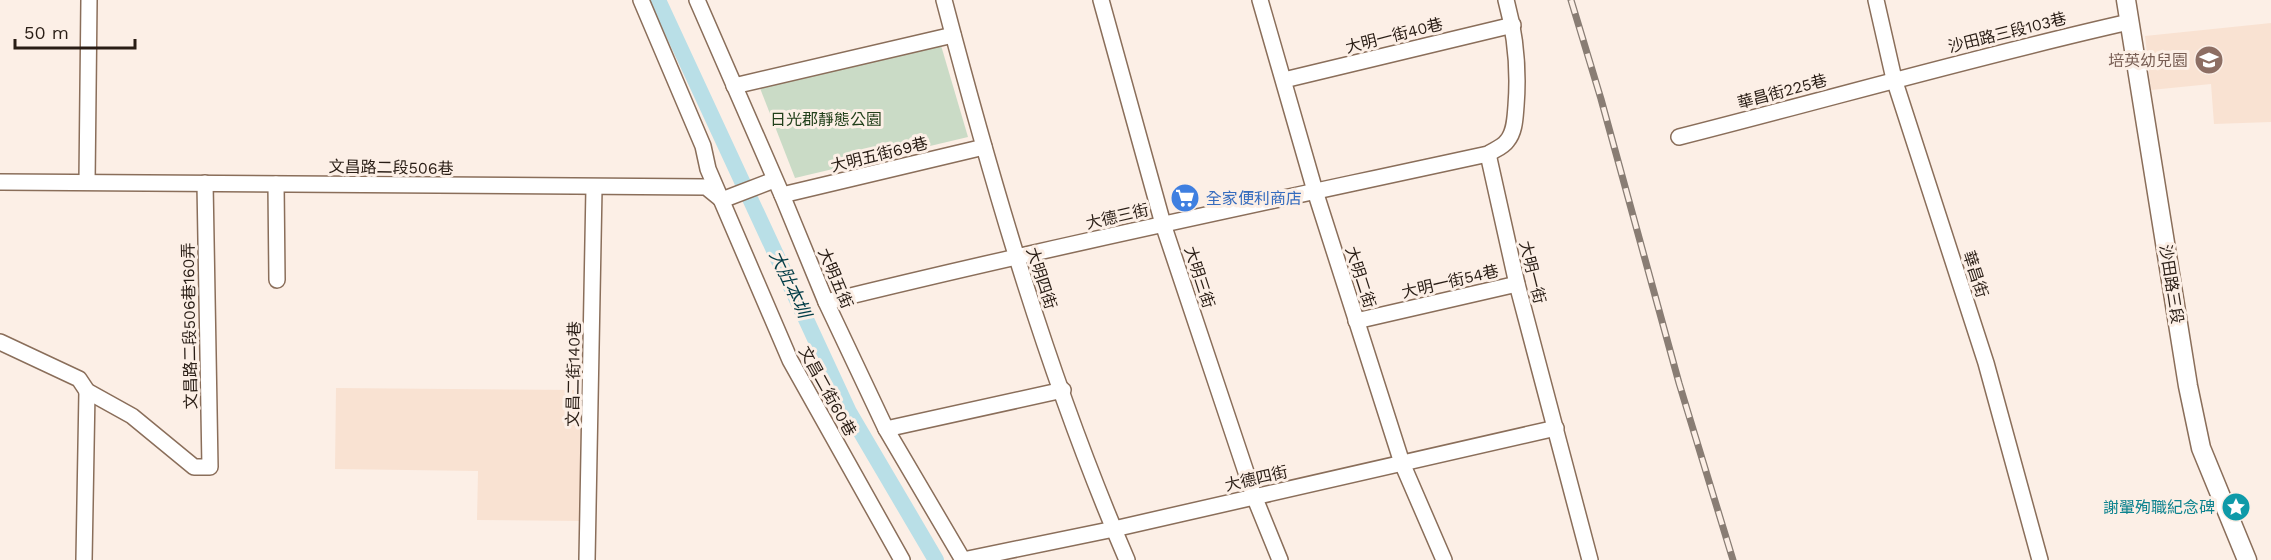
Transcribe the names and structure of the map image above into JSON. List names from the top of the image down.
{
  "streets": {
    "street": [
      "沙田路三段103巷",
      "大明一街40巷",
      "華昌街225巷",
      "大明五街69巷",
      "文昌路二段506巷",
      "大德三街",
      "大明一街",
      "華昌街",
      "大明三街",
      "大明二街",
      "大明五街",
      "大明四街",
      "大明一街54巷",
      "沙田路三段",
      "文昌路二段506巷160弄",
      "文昌二街140巷",
      "文昌二街60巷",
      "大德四街"
    ]
  },
  "crossings": [
    ["沙田路三段103巷", "華昌街225巷"],
    ["沙田路三段103巷", "華昌街"],
    ["沙田路三段103巷", "沙田路三段"],
    ["大明一街40巷", "大明二街"],
    ["華昌街225巷", "華昌街"],
    ["大明五街69巷", "大明五街"],
    ["大明五街69巷", "大明四街"],
    ["文昌路二段506巷", "文昌路二段506巷160弄"],
    ["文昌路二段506巷", "文昌二街140巷"],
    ["文昌路二段506巷", "文昌二街60巷"],
    ["大德三街", "大明一街"],
    ["大德三街", "大明三街"],
    ["大德三街", "大明二街"],
    ["大德三街", "大明五街"],
    ["大德三街", "大明四街"],
    ["大明一街", "大明一街54巷"],
    ["大明一街", "大德四街"],
    ["大明三街", "大德四街"],
    ["大明二街", "大明一街54巷"],
    ["大明二街", "大德四街"],
    ["大明五街", "大德四街"],
    ["大明四街", "大德四街"]
  ],
  "water": ["大肚本圳"],
  "parks": ["日光郡靜態公園"],
  "places": {
    "school or university": ["培英幼兒園"],
    "supermarket": ["全家便利商店"],
    "place": ["謝翬殉職紀念碑"]
  },
  "scale_bar": "50 m"
}
